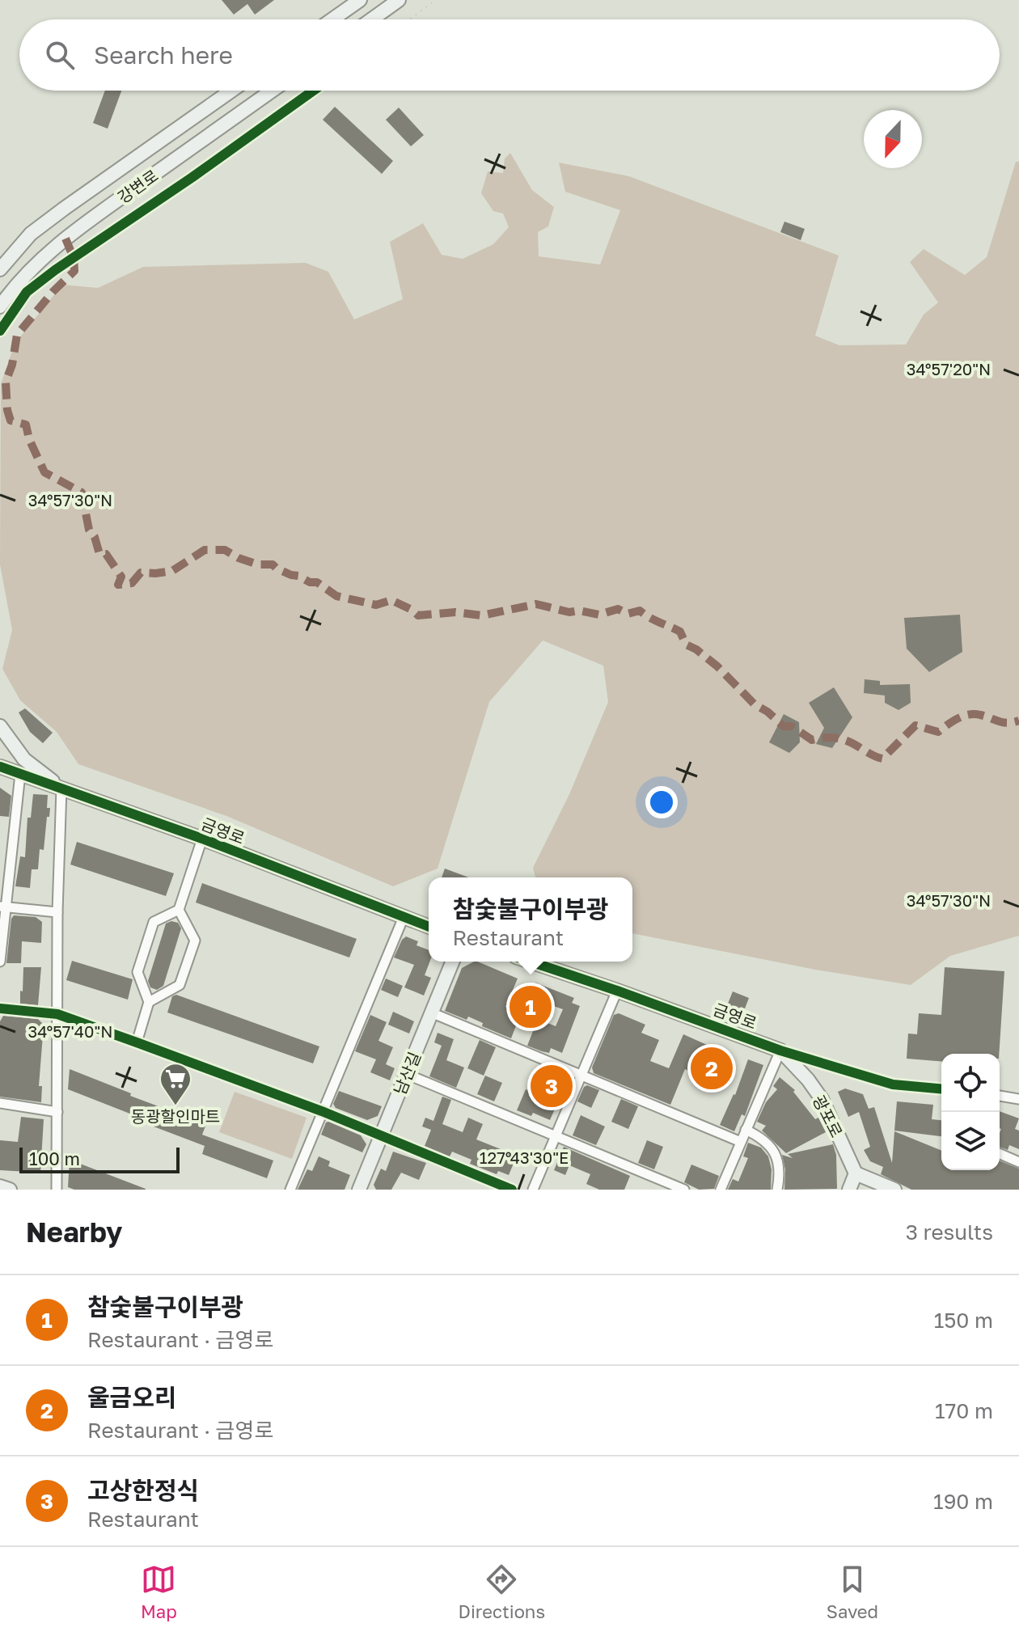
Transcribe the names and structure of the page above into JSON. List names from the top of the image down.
{
  "streets": {
    "street": [
      "강변로",
      "금영로",
      "남산길",
      "광포로"
    ]
  },
  "crossings": [
    ["금영로", "광포로"]
  ],
  "places": {
    "supermarket": ["동광할인마트"]
  },
  "scale_bar": "100 m",
  "north": "bottom",
  "page": {
    "search": "Search here",
    "popup": ["참숯불구이부광", "Restaurant"],
    "pins": ["1", "2", "3"],
    "scale": "100 m",
    "heading": ["Nearby", "3 results"],
    "list": [
      {
        "mark": "1",
        "name": "참숯불구이부광",
        "note": "Restaurant · 금영로",
        "value": "150 m"
      },
      {
        "mark": "2",
        "name": "울금오리",
        "note": "Restaurant · 금영로",
        "value": "170 m"
      },
      {
        "mark": "3",
        "name": "고상한정식",
        "note": "Restaurant",
        "value": "190 m"
      }
    ],
    "nav": ["Map", "Directions", "Saved"]
  },
  "coordinates": [
    "34°57'20\"N",
    "34°57'30\"N",
    "34°57'40\"N",
    "127°43'30\"E"
  ]
}
